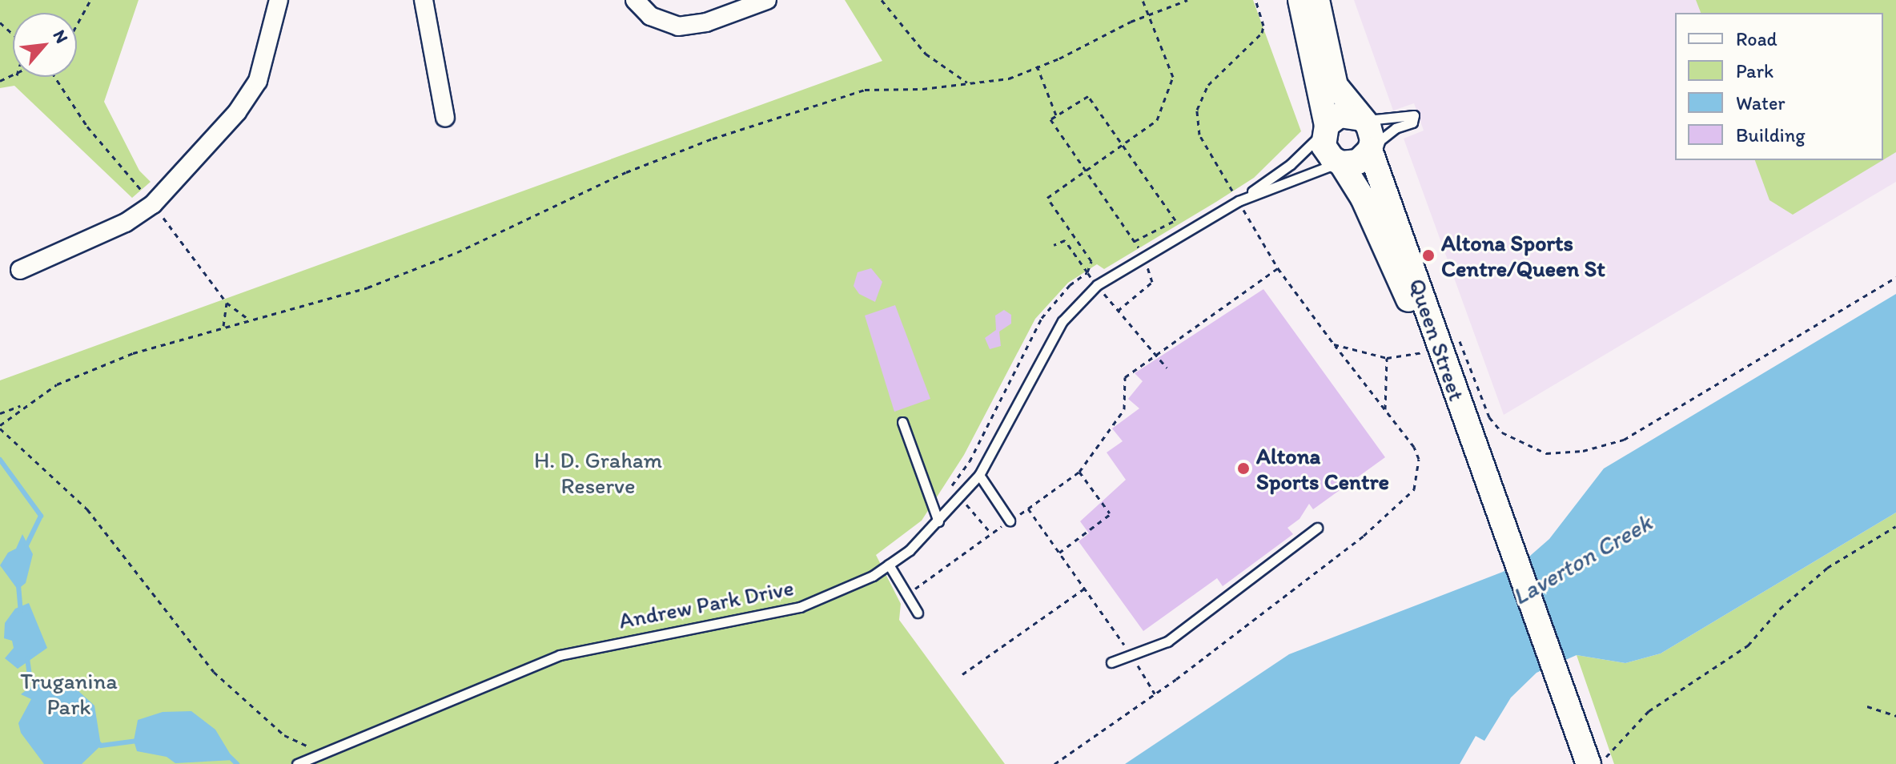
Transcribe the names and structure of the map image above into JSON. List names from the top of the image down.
{
  "streets": {
    "main road": ["Queen Street"],
    "lane": ["Andrew Park Drive"]
  },
  "crossings": [
    ["Queen Street", "Andrew Park Drive"]
  ],
  "water": ["Laverton Creek"],
  "parks": ["H. D. Graham Reserve", "Truganina Park"],
  "places": ["Altona Sports Centre/Queen St", "Altona Sports Centre"],
  "legend": [
    "Road",
    "Park",
    "Water",
    "Building"
  ],
  "north": "top right"
}
